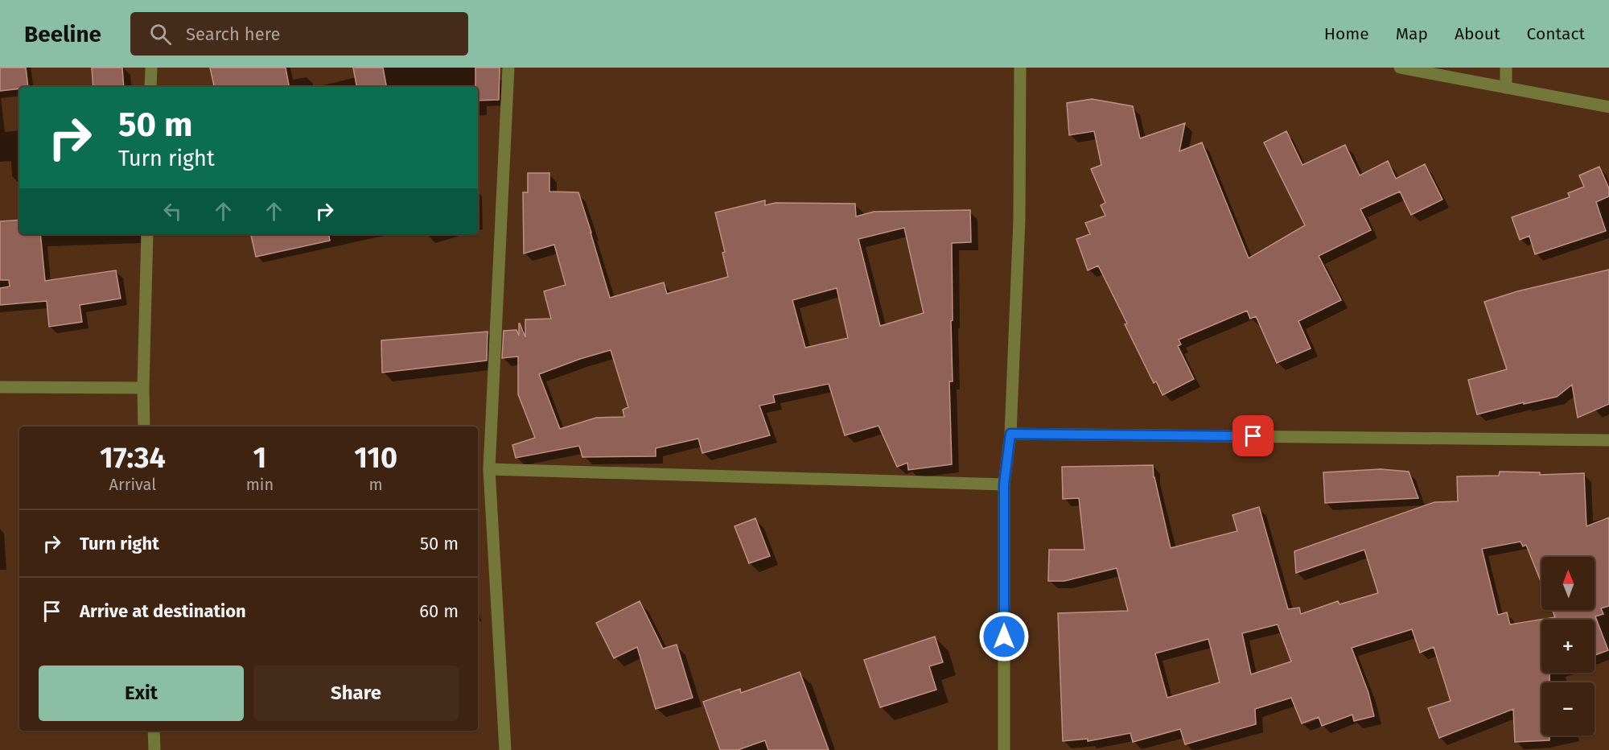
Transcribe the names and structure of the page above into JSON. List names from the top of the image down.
{
  "north": "top",
  "page": {
    "header": "Beeline",
    "search": "Search here",
    "nav": [
      "Home",
      "Map",
      "About",
      "Contact"
    ],
    "turn": ["50 m", "Turn right"],
    "eta": [
      "17:34",
      "Arrival",
      "1",
      "min",
      "110",
      "m"
    ],
    "list": [
      {
        "name": "Turn right",
        "value": "50 m"
      },
      {
        "name": "Arrive at destination",
        "value": "60 m"
      }
    ],
    "map_buttons": ["+", "−"],
    "buttons": ["Exit", "Share"]
  }
}
